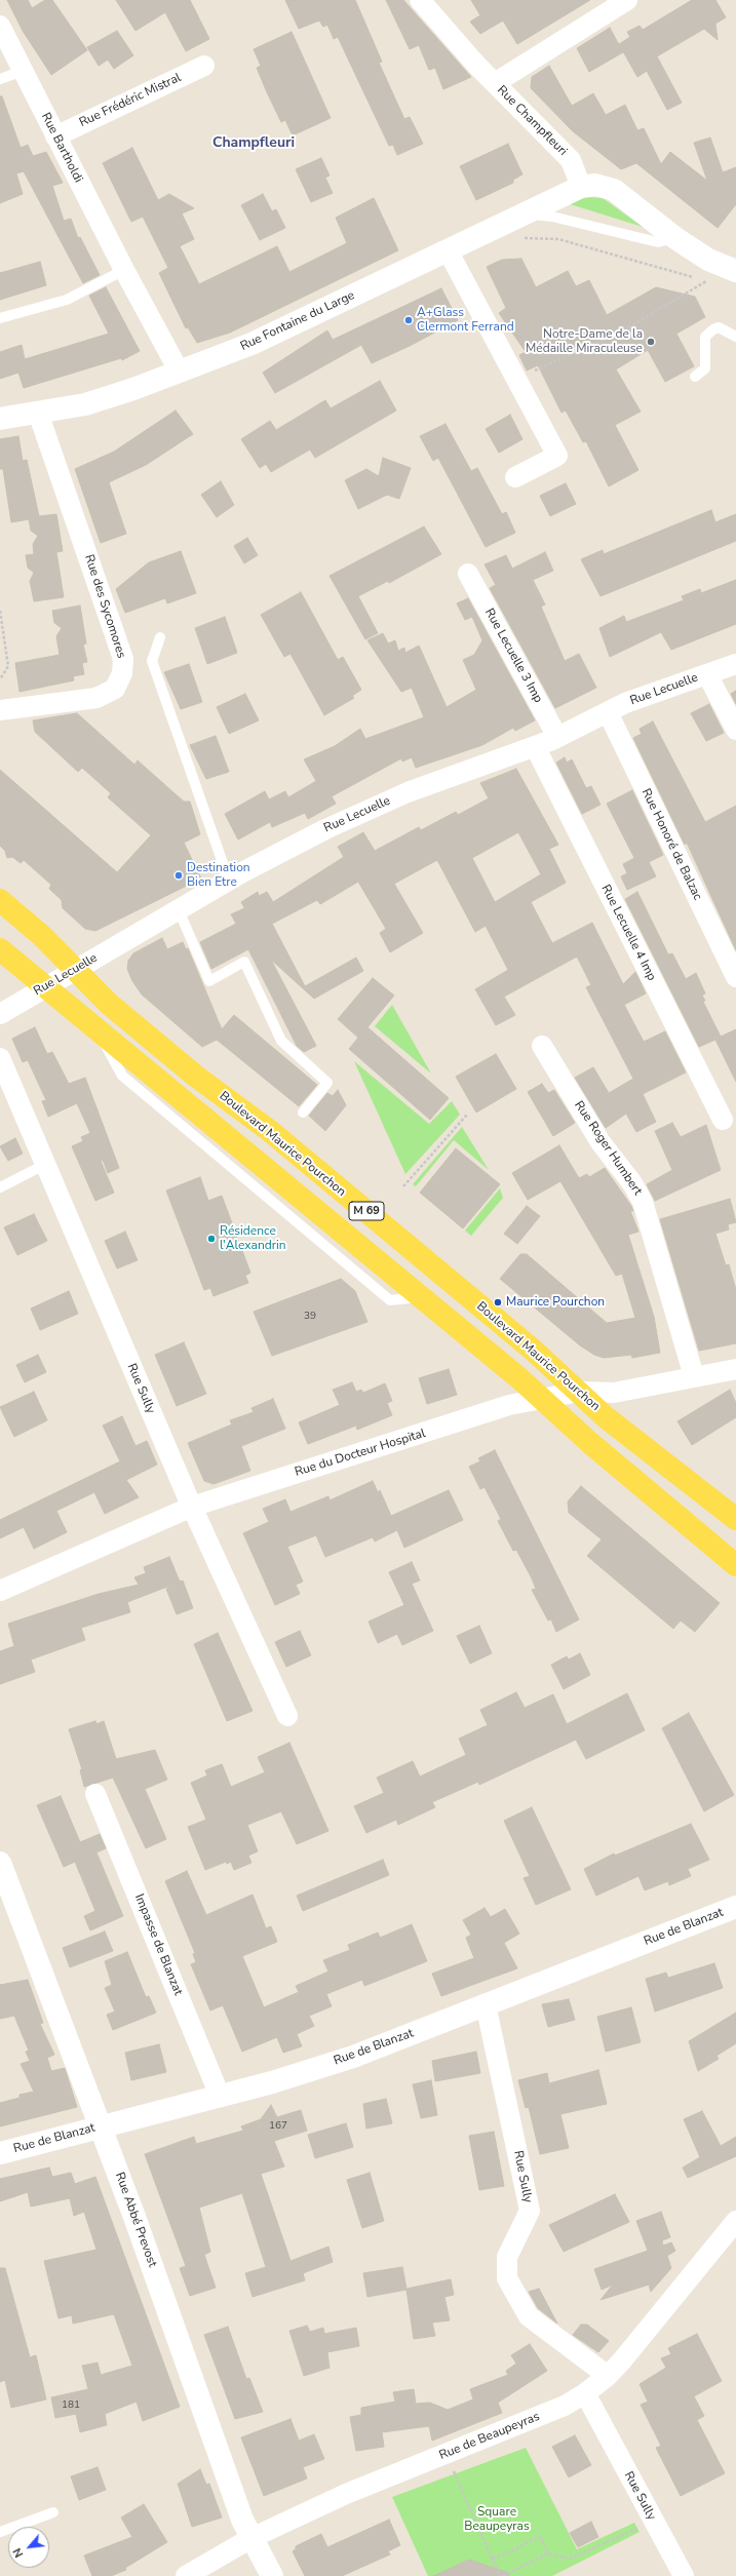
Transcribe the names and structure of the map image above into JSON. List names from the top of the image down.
{
  "streets": {
    "main road": ["Boulevard Maurice Pourchon", "M 69"],
    "street": [
      "Rue Frédéric Mistral",
      "Rue Champfleuri",
      "Rue Bartholdi",
      "Rue Fontaine du Large",
      "Rue des Sycomores",
      "Rue Lecuelle 3 Imp",
      "Rue Lecuelle",
      "Rue Honoré de Balzac",
      "Rue Lecuelle 4 Imp",
      "Rue Roger Humbert",
      "Rue Sully",
      "Rue du Docteur Hospital",
      "Rue de Blanzat",
      "Impasse de Blanzat",
      "Rue Abbé Prevost",
      "Rue de Beaupeyras"
    ]
  },
  "crossings": [
    ["Rue Frédéric Mistral", "Rue Bartholdi"],
    ["Rue Champfleuri", "Rue Fontaine du Large"],
    ["Rue Bartholdi", "Rue Fontaine du Large"],
    ["Rue Fontaine du Large", "Rue des Sycomores"],
    ["Rue Lecuelle 3 Imp", "Rue Lecuelle"],
    ["Rue Lecuelle", "Rue Honoré de Balzac"],
    ["Rue Lecuelle", "Rue Lecuelle 4 Imp"],
    ["Rue Lecuelle", "Boulevard Maurice Pourchon"],
    ["Rue Lecuelle", "M 69"],
    ["Boulevard Maurice Pourchon", "Rue du Docteur Hospital"],
    ["Rue Roger Humbert", "Rue du Docteur Hospital"],
    ["M 69", "Rue du Docteur Hospital"],
    ["Rue Sully", "Rue du Docteur Hospital"],
    ["Rue Sully", "Rue de Blanzat"],
    ["Rue Sully", "Rue de Beaupeyras"],
    ["Rue de Blanzat", "Impasse de Blanzat"],
    ["Rue de Blanzat", "Rue Abbé Prevost"],
    ["Rue Abbé Prevost", "Rue de Beaupeyras"]
  ],
  "districts": ["Champfleuri"],
  "parks": ["Square Beaupeyras"],
  "places": [
    "A+Glass Clermont Ferrand",
    "Notre-Dame de la Médaille Miraculeuse",
    "Destination Bien Etre",
    "Résidence l'Alexandrin",
    "Maurice Pourchon"
  ],
  "house_numbers": ["39", "167", "181"],
  "north": "bottom left"
}
